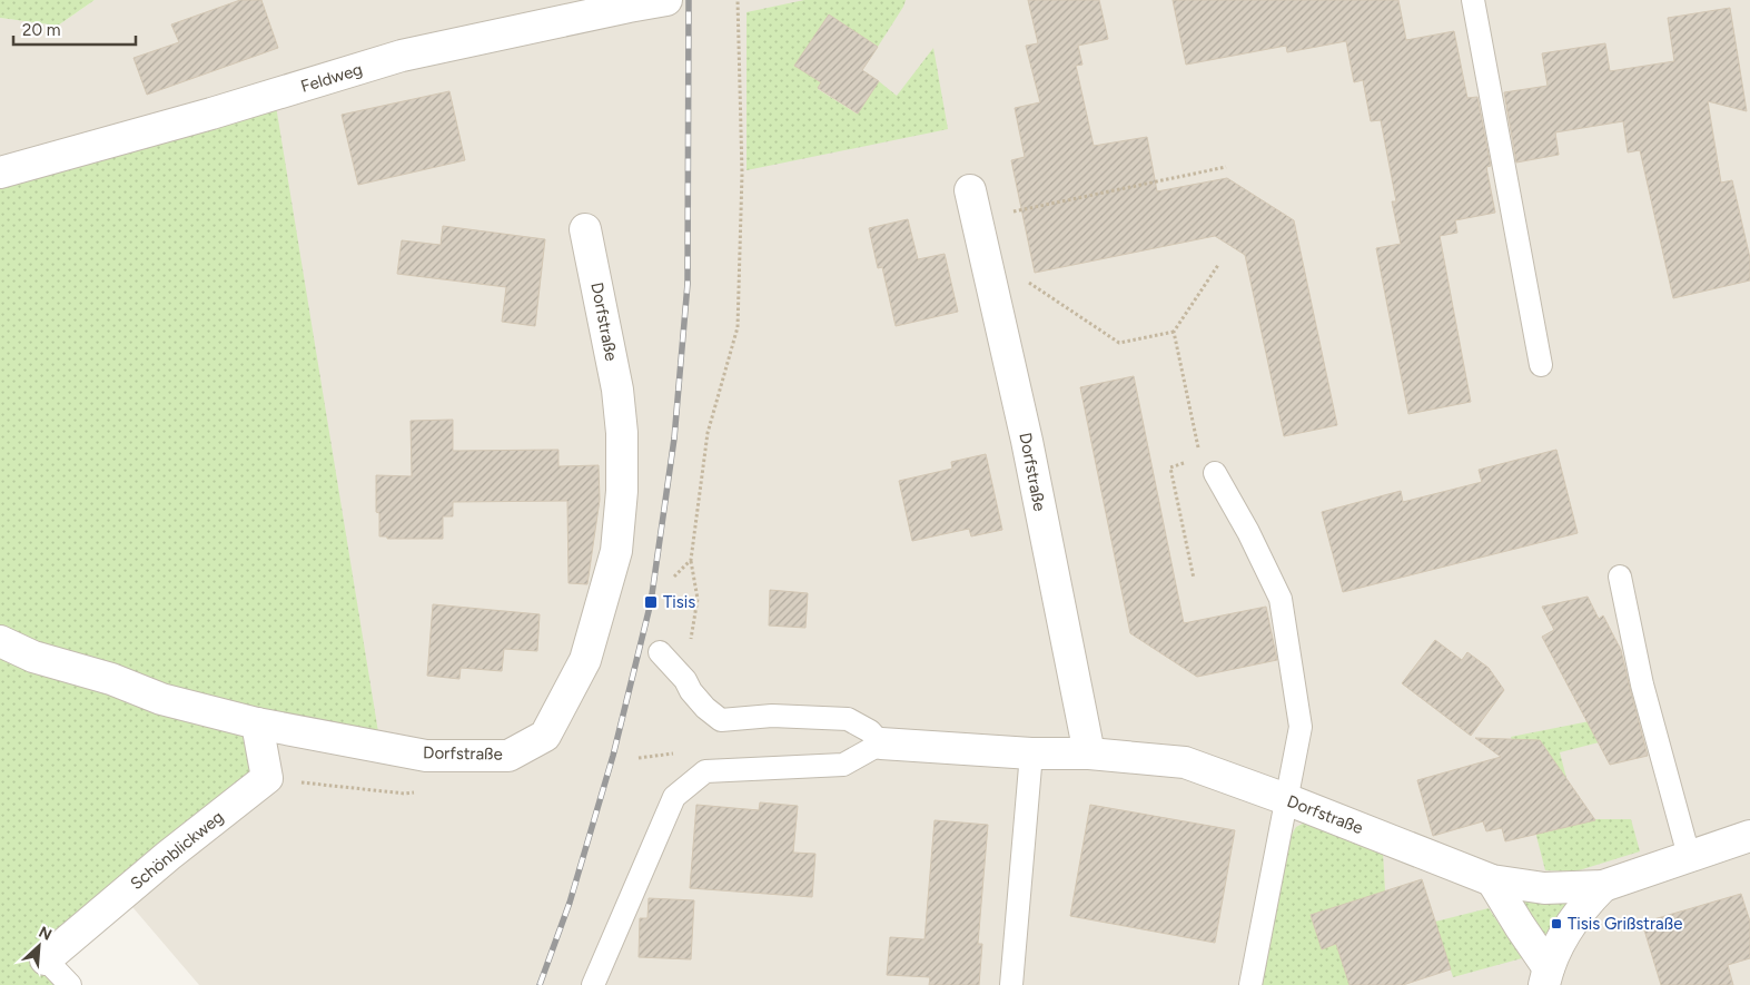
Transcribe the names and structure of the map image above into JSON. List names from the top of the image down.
{
  "streets": {
    "street": ["Feldweg", "Dorfstraße", "Schönblickweg"]
  },
  "crossings": [
    ["Dorfstraße", "Schönblickweg"]
  ],
  "places": {
    "transit": ["Tisis", "Tisis Grißstraße"]
  },
  "scale_bar": "20 m",
  "north": "top right"
}
